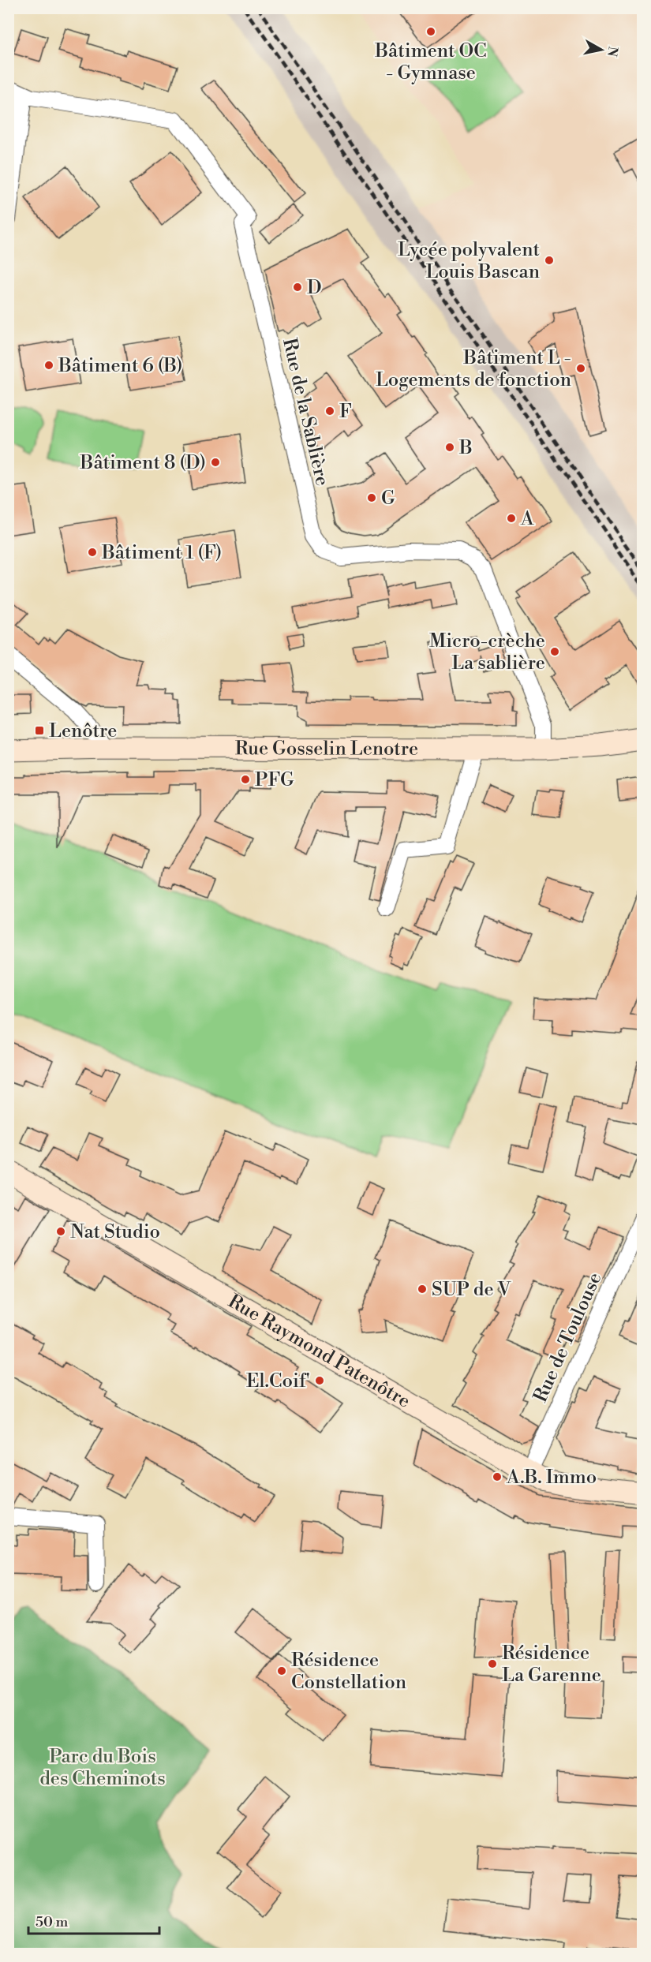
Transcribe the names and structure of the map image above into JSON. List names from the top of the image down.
{
  "streets": {
    "main road": ["Rue Gosselin Lenotre", "Rue Raymond Patenôtre"],
    "street": ["Rue de la Sablière", "Rue de Toulouse"]
  },
  "crossings": [
    ["Rue de la Sablière", "Rue Gosselin Lenotre"],
    ["Rue de Toulouse", "Rue Raymond Patenôtre"]
  ],
  "parks": ["Parc du Bois des Cheminots"],
  "places": {
    "other": [
      "Bâtiment OC - Gymnase",
      "Lycée polyvalent Louis Bascan",
      "D",
      "Bâtiment 6 (B)",
      "Bâtiment L - Logements de fonction",
      "F",
      "B",
      "Bâtiment 8 (D)",
      "G",
      "A",
      "Bâtiment 1 (F)",
      "Micro-crèche La sablière",
      "PFG",
      "Nat Studio",
      "SUP de V",
      "El.Coif'",
      "A.B. Immo",
      "Résidence La Garenne",
      "Résidence Constellation"
    ],
    "transit": ["Lenôtre"]
  },
  "scale_bar": "50 m",
  "north": "right"
}
